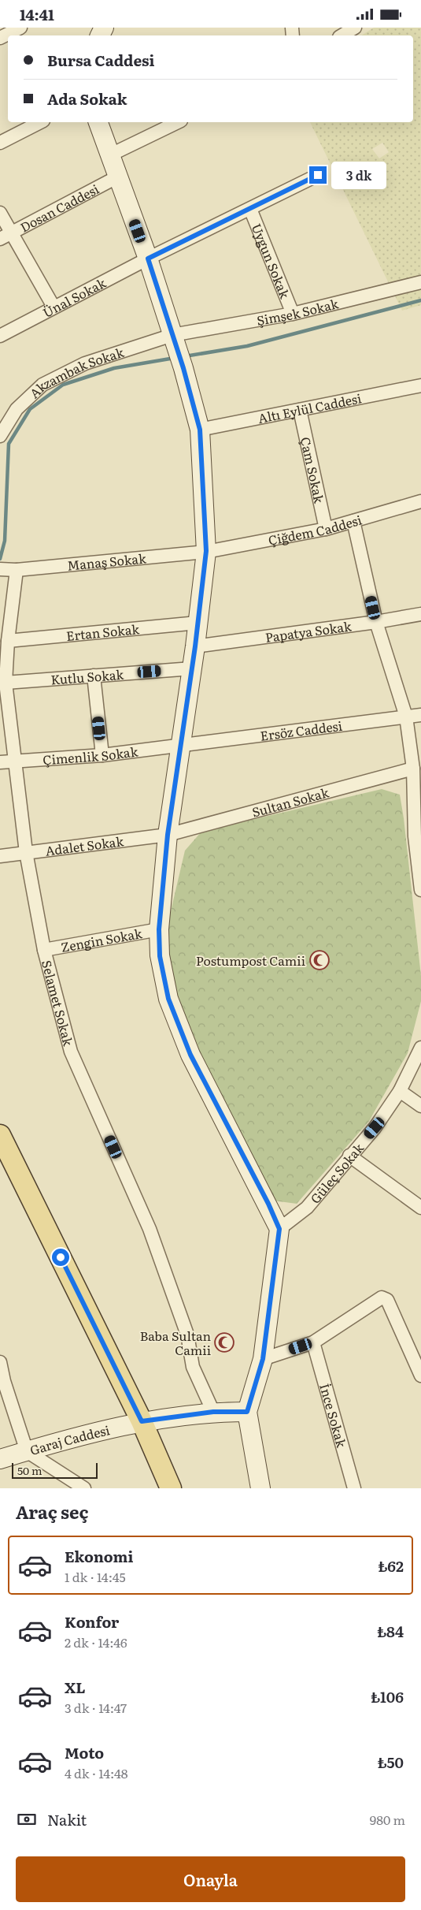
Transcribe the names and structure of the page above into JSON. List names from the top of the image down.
{
  "streets": {
    "street": [
      "Dosan Caddesi",
      "Uygun Sokak",
      "Ünal Sokak",
      "Şimşek Sokak",
      "Akzambak Sokak",
      "Altı Eylül Caddesi",
      "Çam Sokak",
      "Çiğdem Caddesi",
      "Manaş Sokak",
      "Papatya Sokak",
      "Ertan Sokak",
      "Kutlu Sokak",
      "Ersöz Caddesi",
      "Çimenlik Sokak",
      "Sultan Sokak",
      "Adalet Sokak",
      "Zengin Sokak",
      "Selamet Sokak",
      "Güleç Sokak",
      "İnce Sokak",
      "Garaj Caddesi"
    ]
  },
  "crossings": [
    ["Uygun Sokak", "Ünal Sokak"],
    ["Uygun Sokak", "Şimşek Sokak"],
    ["Şimşek Sokak", "Akzambak Sokak"],
    ["Altı Eylül Caddesi", "Çam Sokak"],
    ["Çam Sokak", "Çiğdem Caddesi"],
    ["Çiğdem Caddesi", "Manaş Sokak"],
    ["Manaş Sokak", "Selamet Sokak"],
    ["Ertan Sokak", "Selamet Sokak"],
    ["Kutlu Sokak", "Selamet Sokak"],
    ["Ersöz Caddesi", "Çimenlik Sokak"],
    ["Çimenlik Sokak", "Selamet Sokak"],
    ["Sultan Sokak", "Adalet Sokak"],
    ["Adalet Sokak", "Selamet Sokak"],
    ["Zengin Sokak", "Selamet Sokak"],
    ["Selamet Sokak", "Garaj Caddesi"]
  ],
  "places": {
    "mosque": ["Postumpost Camii", "Baba Sultan Camii"]
  },
  "scale_bar": "50 m",
  "page": {
    "status": "14:41",
    "banner": ["Bursa Caddesi", "Ada Sokak"],
    "bubble": "3 dk",
    "scale": "50 m",
    "heading": "Araç seç",
    "list": [
      {
        "name": "Ekonomi",
        "note": "1 dk · 14:45",
        "value": "₺62"
      },
      {
        "name": "Konfor",
        "note": "2 dk · 14:46",
        "value": "₺84"
      },
      {
        "name": "XL",
        "note": "3 dk · 14:47",
        "value": "₺106"
      },
      {
        "name": "Moto",
        "note": "4 dk · 14:48",
        "value": "₺50"
      }
    ],
    "pay": ["Nakit", "980 m"],
    "buttons": "Onayla"
  }
}
